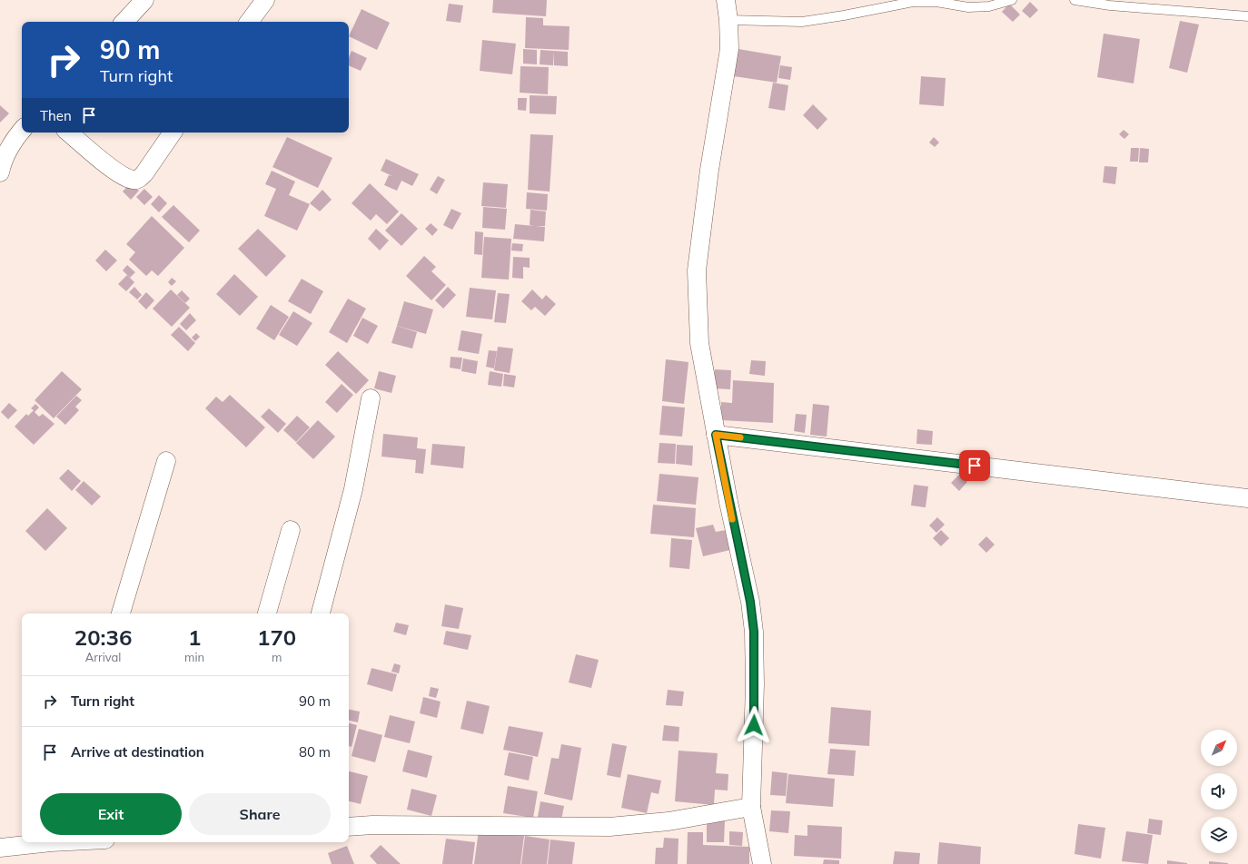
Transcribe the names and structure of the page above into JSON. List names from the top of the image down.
{
  "north": "top right",
  "page": {
    "turn": ["90 m", "Turn right"],
    "then": "Then",
    "eta": [
      "20:36",
      "Arrival",
      "1",
      "min",
      "170",
      "m"
    ],
    "list": [
      {
        "name": "Turn right",
        "value": "90 m"
      },
      {
        "name": "Arrive at destination",
        "value": "80 m"
      }
    ],
    "buttons": ["Exit", "Share"]
  }
}
